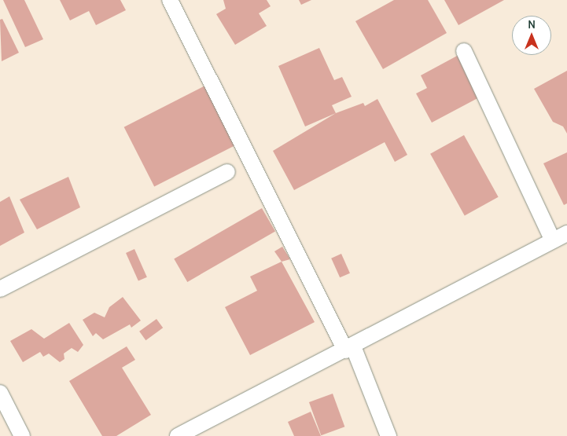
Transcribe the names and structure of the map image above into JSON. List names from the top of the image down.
{
  "north": "top"
}
